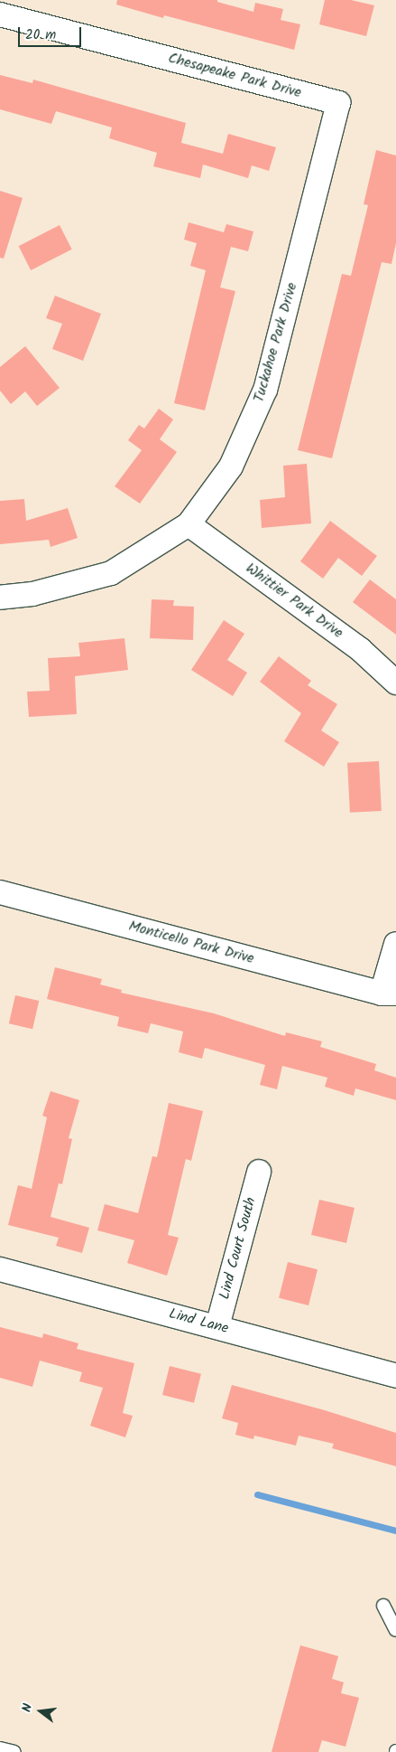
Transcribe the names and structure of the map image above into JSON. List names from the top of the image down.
{
  "streets": {
    "street": [
      "Chesapeake Park Drive",
      "Tuckahoe Park Drive",
      "Whittier Park Drive",
      "Monticello Park Drive",
      "Lind Court South",
      "Lind Lane"
    ]
  },
  "crossings": [
    ["Chesapeake Park Drive", "Tuckahoe Park Drive"],
    ["Tuckahoe Park Drive", "Whittier Park Drive"],
    ["Lind Court South", "Lind Lane"]
  ],
  "scale_bar": "20 m",
  "north": "left"
}
